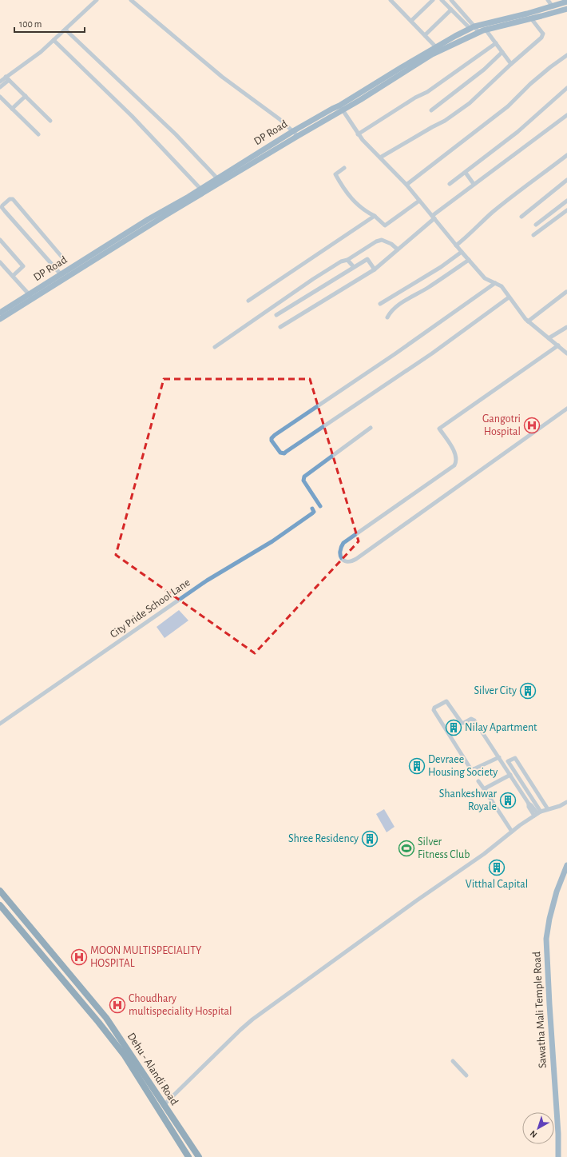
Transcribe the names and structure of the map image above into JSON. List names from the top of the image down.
{
  "streets": {
    "main road": ["Dehu - Alandi Road"],
    "street": ["DP Road", "City Pride School Lane", "Sawatha Mali Temple Road"]
  },
  "places": {
    "hospital": ["Gangotri Hospital", "MOON MULTISPECIALITY HOSPITAL", "Choudhary multispeciality Hospital"],
    "building": [
      "Silver City",
      "Nilay Apartment",
      "Devraee Housing Society",
      "Shankeshwar Royale",
      "Shree Residency",
      "Vitthal Capital"
    ],
    "sports": ["Silver Fitness Club"]
  },
  "scale_bar": "100 m",
  "north": "bottom left"
}
